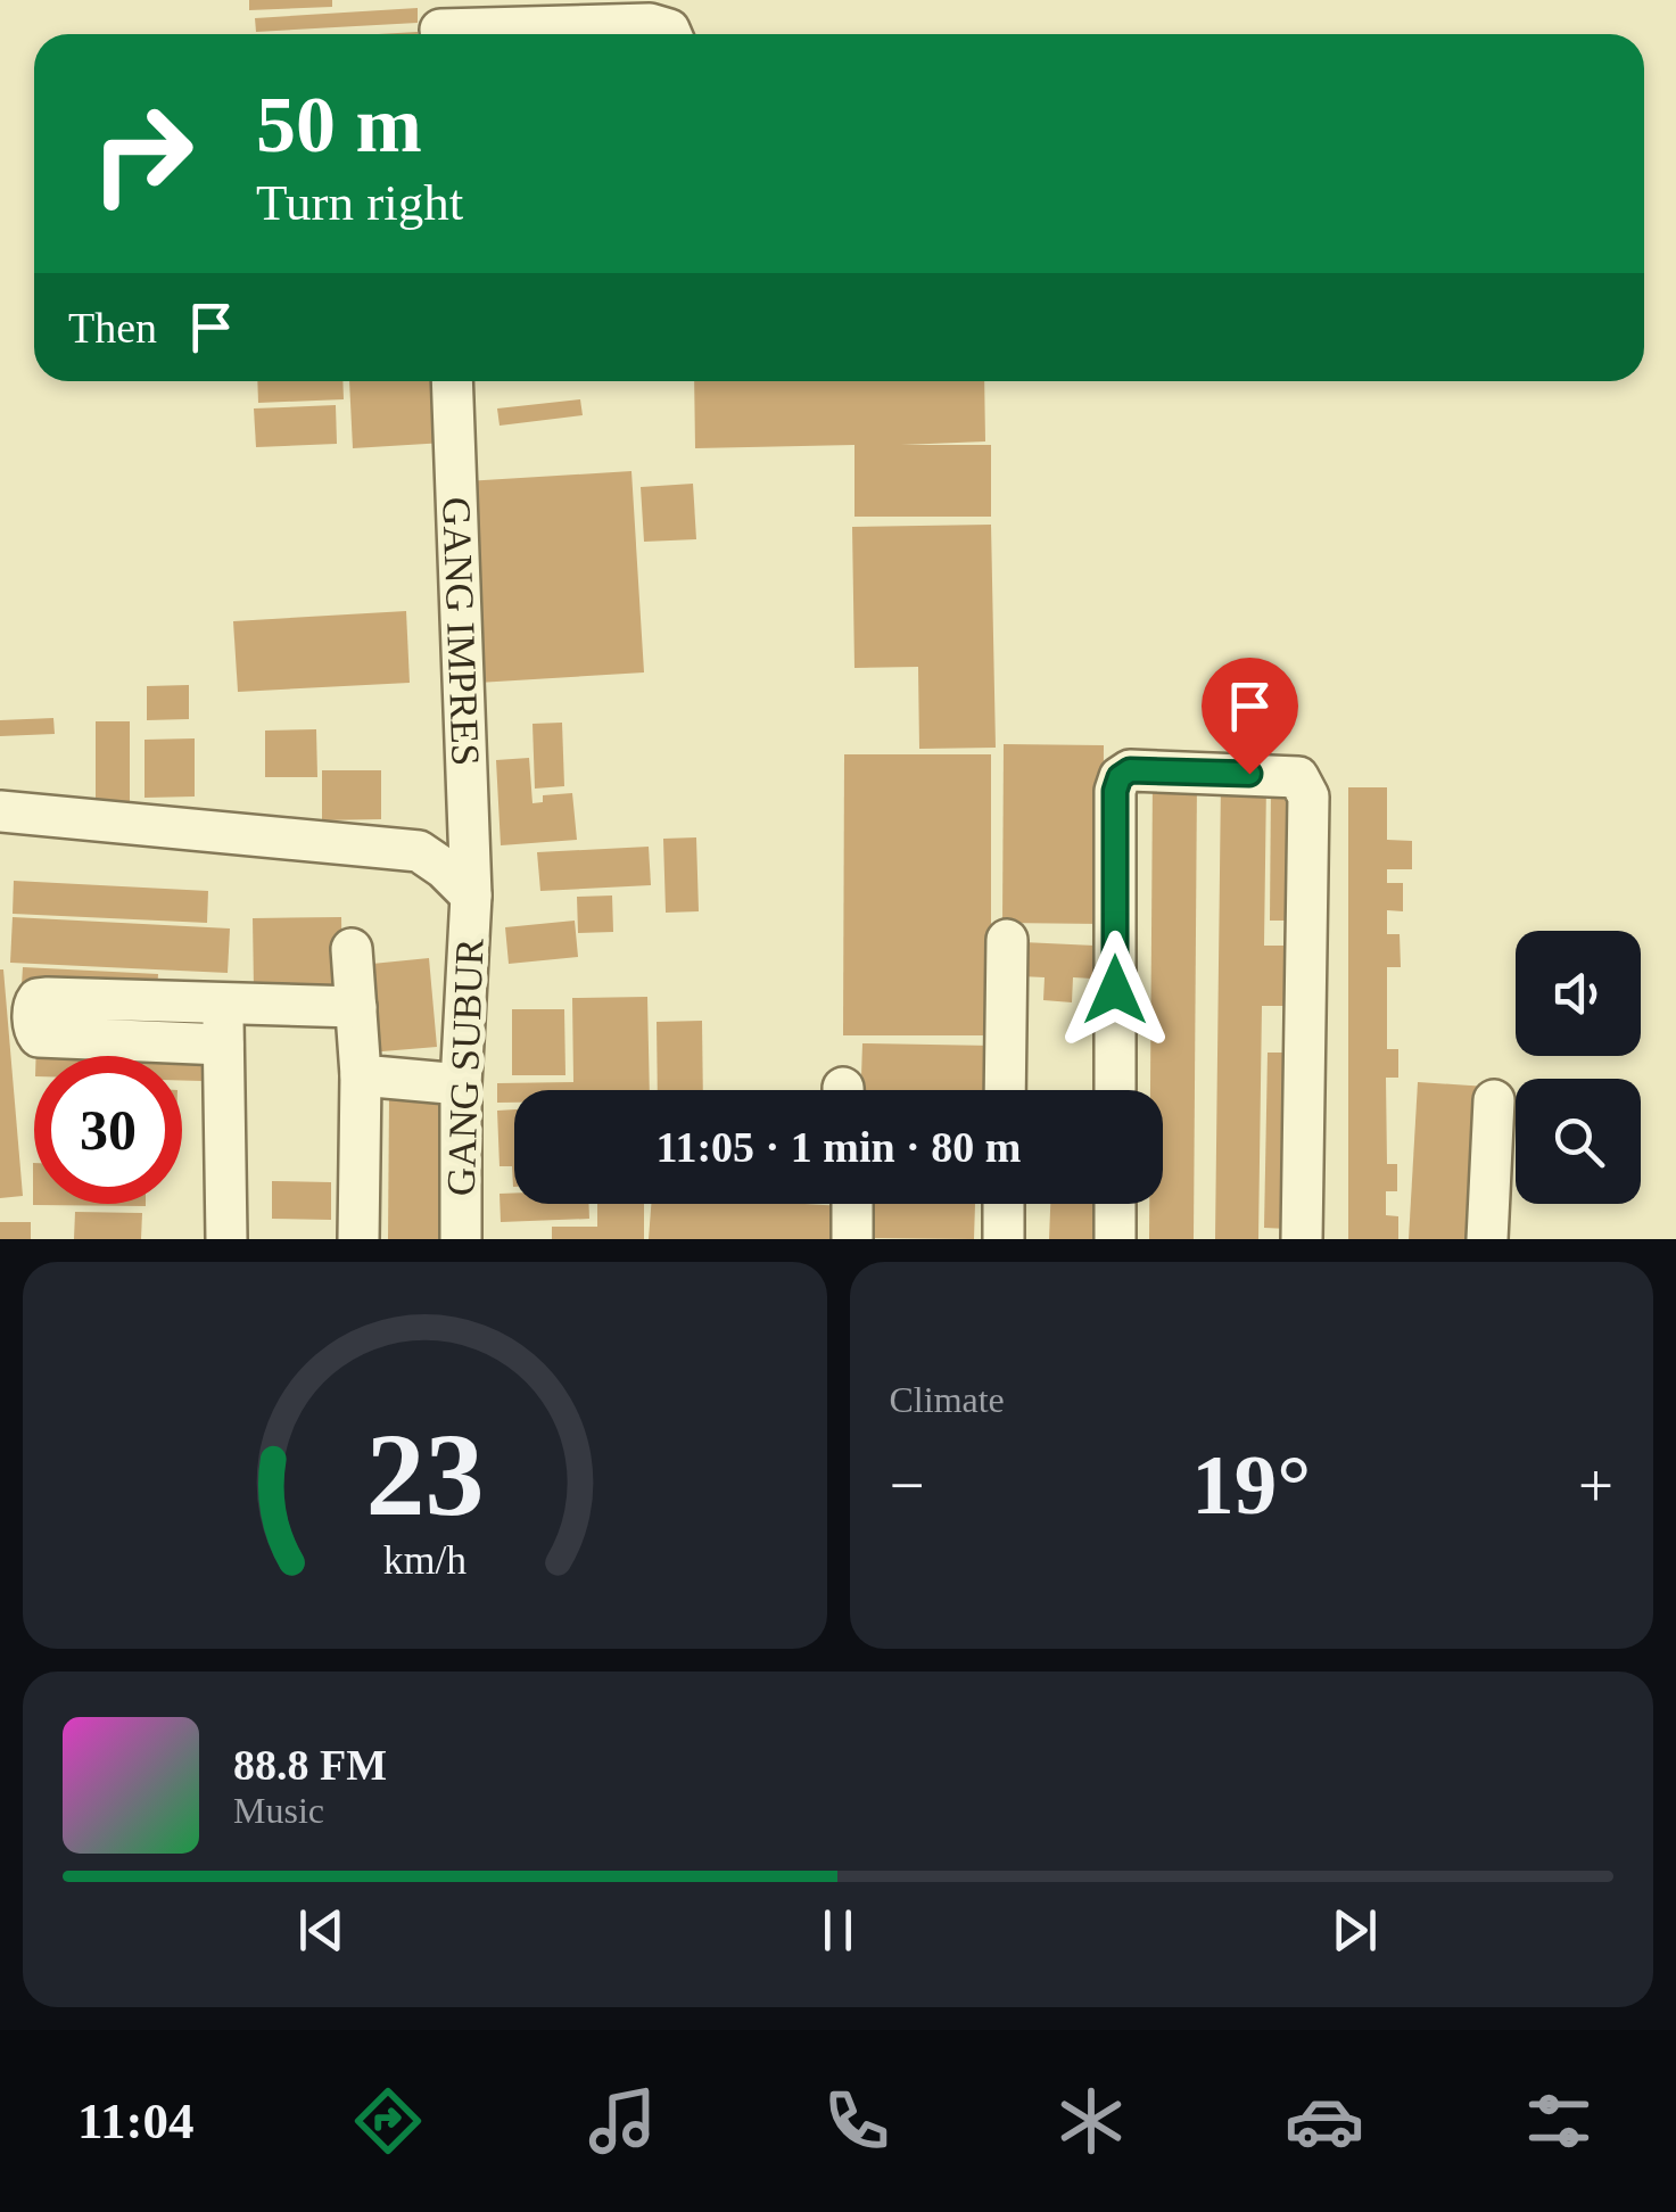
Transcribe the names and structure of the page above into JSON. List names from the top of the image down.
{
  "streets": {
    "street": ["GANG IMPRES", "GANG SUBUR"]
  },
  "crossings": [
    ["GANG IMPRES", "GANG SUBUR"]
  ],
  "page": {
    "turn": ["50 m", "Turn right"],
    "then": "Then",
    "limit": "30",
    "trip": "11:05 · 1 min · 80 m",
    "tile": "Climate",
    "heat": ["−", "19°", "+"],
    "song": ["88.8 FM", "Music"],
    "tabs": "11:04",
    "gauge": ["23", "km/h"]
  }
}
